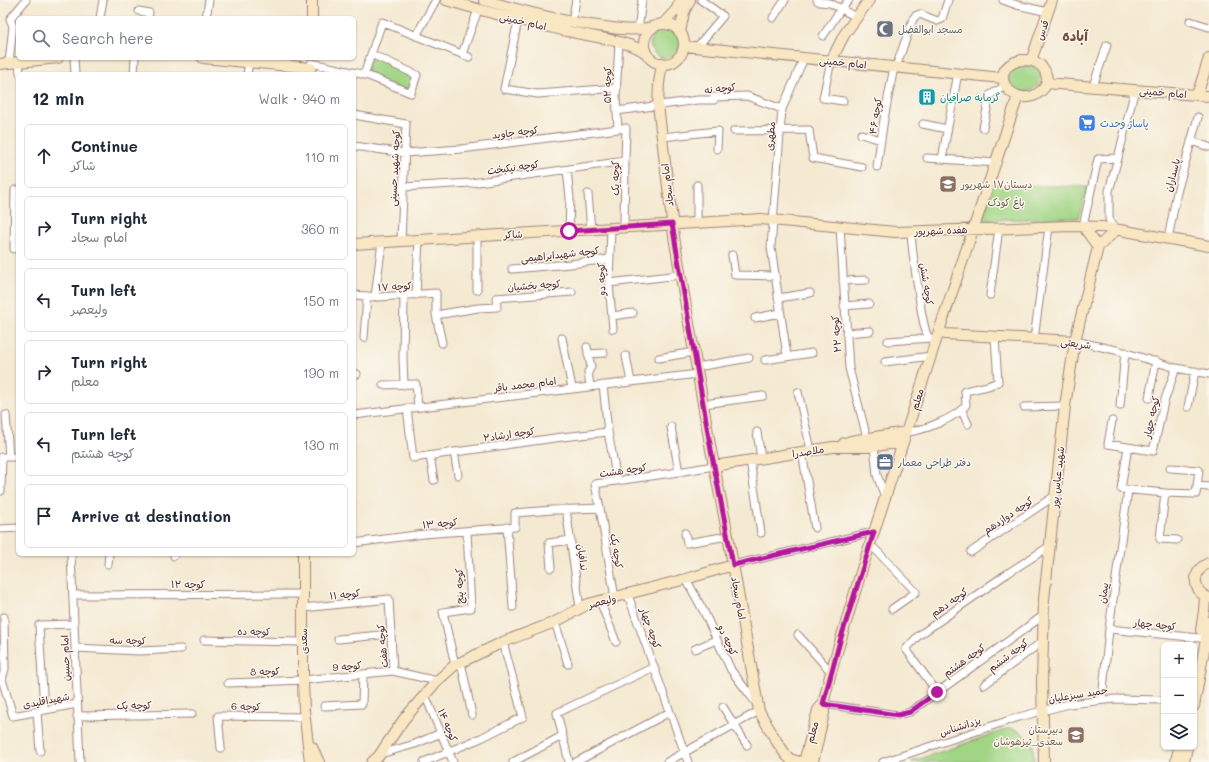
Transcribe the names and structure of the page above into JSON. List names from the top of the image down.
{
  "streets": {
    "street": [
      "امام خمینی",
      "قدس",
      "کوچه ۵۲",
      "کوچه نه",
      "کوچه ۴۶",
      "کوچه جاوید",
      "مطهری",
      "کوچه نیکبخت",
      "کوچه شهید حسینی",
      "پاسداران",
      "کوچه یک",
      "امام سجاد",
      "هفده شهریور",
      "شاکر",
      "کوچه شهیدایراهیمی",
      "کوچه دو",
      "کوچه شش",
      "کوچه بخشیان",
      "کوچه ۱۷",
      "کوچه ۲۲",
      "شریعتی",
      "امام محمد باقر",
      "معلم",
      "کوجه چهار",
      "کوچه ارشاد۲",
      "ملاصدرا",
      "کوچه هشت",
      "شهید عباس پور",
      "کوچه دوازدهم",
      "کوچه ۱۳",
      "ندافیان",
      "کوچه ۱۲",
      "کوچه پنج",
      "پیمان",
      "کوچه ۱۱",
      "ولیعصر",
      "کوچه دهم",
      "کوچه چهار",
      "کوچه ده",
      "کوچه سه",
      "سعدی",
      "کوچه هفت",
      "کوجه ششم",
      "امام حسین",
      "کوچه هشتم",
      "کوچه 9",
      "کوچه 8",
      "حمید سبزعلیان",
      "شهیداقلیدی",
      "کوچه 6",
      "کوچه ۱۴",
      "یزدانشناس"
    ]
  },
  "crossings": [
    ["امام خمینی", "قدس"],
    ["امام خمینی", "کوچه ۵۲"],
    ["امام خمینی", "کوچه ۴۶"],
    ["امام خمینی", "مطهری"],
    ["امام خمینی", "امام سجاد"],
    ["امام خمینی", "معلم"],
    ["قدس", "معلم"],
    ["کوچه ۵۲", "کوچه نه"],
    ["کوچه ۵۲", "کوچه جاوید"],
    ["کوچه نه", "مطهری"],
    ["کوچه نه", "امام سجاد"],
    ["کوچه جاوید", "کوچه شهید حسینی"],
    ["کوچه جاوید", "کوچه یک"],
    ["مطهری", "هفده شهریور"],
    ["کوچه نیکبخت", "کوچه شهید حسینی"],
    ["کوچه نیکبخت", "کوچه یک"],
    ["کوچه شهید حسینی", "شاکر"],
    ["پاسداران", "هفده شهریور"],
    ["کوچه یک", "شاکر"],
    ["کوچه یک", "کوچه هشت"],
    ["کوچه یک", "ولیعصر"],
    ["کوچه یک", "امام حسین"],
    ["امام سجاد", "هفده شهریور"],
    ["امام سجاد", "شاکر"],
    ["امام سجاد", "کوچه دو"],
    ["امام سجاد", "امام محمد باقر"],
    ["امام سجاد", "ملاصدرا"],
    ["امام سجاد", "کوچه هشت"],
    ["امام سجاد", "ولیعصر"],
    ["هفده شهریور", "شاکر"],
    ["هفده شهریور", "کوچه شش"],
    ["هفده شهریور", "کوچه ۲۲"],
    ["هفده شهریور", "معلم"],
    ["شاکر", "کوچه دو"],
    ["کوچه شهیدایراهیمی", "کوچه دو"],
    ["کوچه دو", "ولیعصر"],
    ["کوچه شش", "شریعتی"],
    ["کوچه شش", "معلم"],
    ["کوچه بخشیان", "کوچه ۱۷"],
    ["کوچه ۲۲", "ملاصدرا"],
    ["شریعتی", "معلم"],
    ["شریعتی", "کوجه چهار"],
    ["شریعتی", "شهید عباس پور"],
    ["امام محمد باقر", "کوچه ارشاد۲"],
    ["معلم", "ولیعصر"],
    ["معلم", "کوچه هشتم"],
    ["کوجه چهار", "پیمان"],
    ["ملاصدرا", "کوچه هشت"],
    ["شهید عباس پور", "کوچه دوازدهم"],
    ["شهید عباس پور", "کوچه دهم"],
    ["شهید عباس پور", "کوجه ششم"],
    ["شهید عباس پور", "کوچه هشتم"],
    ["شهید عباس پور", "حمید سبزعلیان"],
    ["شهید عباس پور", "یزدانشناس"],
    ["کوچه ۱۳", "کوچه پنج"],
    ["ندافیان", "ولیعصر"],
    ["کوچه ۱۲", "سعدی"],
    ["کوچه ۱۲", "امام حسین"],
    ["کوچه پنج", "ولیعصر"],
    ["پیمان", "کوچه چهار"],
    ["پیمان", "حمید سبزعلیان"],
    ["کوچه ۱۱", "سعدی"],
    ["کوچه ۱۱", "کوچه هفت"],
    ["ولیعصر", "کوچه چهار"],
    ["ولیعصر", "کوچه هفت"],
    ["ولیعصر", "کوچه ۱۴"],
    ["کوچه دهم", "کوچه هشتم"],
    ["کوچه ده", "سعدی"],
    ["کوچه سه", "امام حسین"],
    ["سعدی", "کوچه 9"],
    ["سعدی", "کوچه 8"],
    ["سعدی", "کوچه 6"],
    ["کوچه هفت", "کوچه 9"],
    ["امام حسین", "شهیداقلیدی"],
    ["کوچه 9", "کوچه 8"],
    ["حمید سبزعلیان", "یزدانشناس"]
  ],
  "districts": ["آباده"],
  "parks": ["باغ کودک"],
  "places": {
    "mosque": ["مسجد ابوالفضل"],
    "building": ["گرمابه صرافیان"],
    "supermarket": ["پاساژ وحدت"],
    "school or university": ["دبستان۱۷ شهریور", "دبیرستان سعدی_تیزهوشان"],
    "office": ["دفتر طراحی معمار"]
  },
  "page": {
    "search": "Search here",
    "heading": ["12 min", "Walk · 940 m"],
    "list": [
      ["Continue", "شاکر", "110 m"],
      ["Turn right", "امام سجاد", "360 m"],
      ["Turn left", "ولیعصر", "150 m"],
      ["Turn right", "معلم", "190 m"],
      ["Turn left", "کوچه هشتم", "130 m"],
      "Arrive at destination"
    ],
    "map_buttons": ["+", "−"]
  }
}
